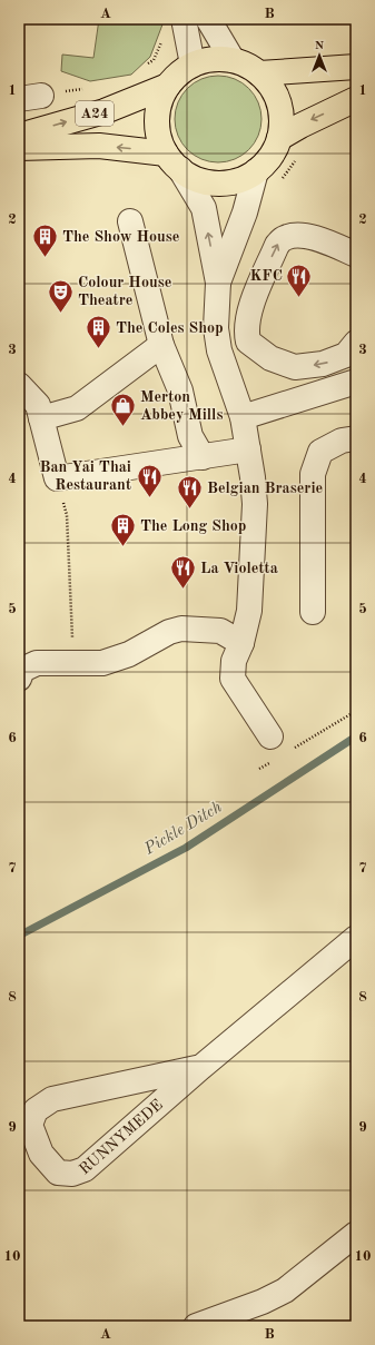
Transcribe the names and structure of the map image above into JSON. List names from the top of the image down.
{
  "streets": {
    "highway": ["A24"],
    "street": ["RUNNYMEDE"]
  },
  "water": ["Pickle Ditch"],
  "places": {
    "building": ["The Show House", "The Coles Shop", "The Long Shop"],
    "restaurant": [
      "KFC",
      "Ban Yai Thai Restaurant",
      "Belgian Braserie",
      "La Violetta"
    ],
    "theatre": ["Colour House Theatre"],
    "shop": ["Merton Abbey Mills"]
  },
  "north": "top",
  "grid": {
    "columns": ["A", "B"],
    "rows": [
      "1",
      "2",
      "3",
      "4",
      "5",
      "6",
      "7",
      "8",
      "9",
      "10"
    ]
  }
}
